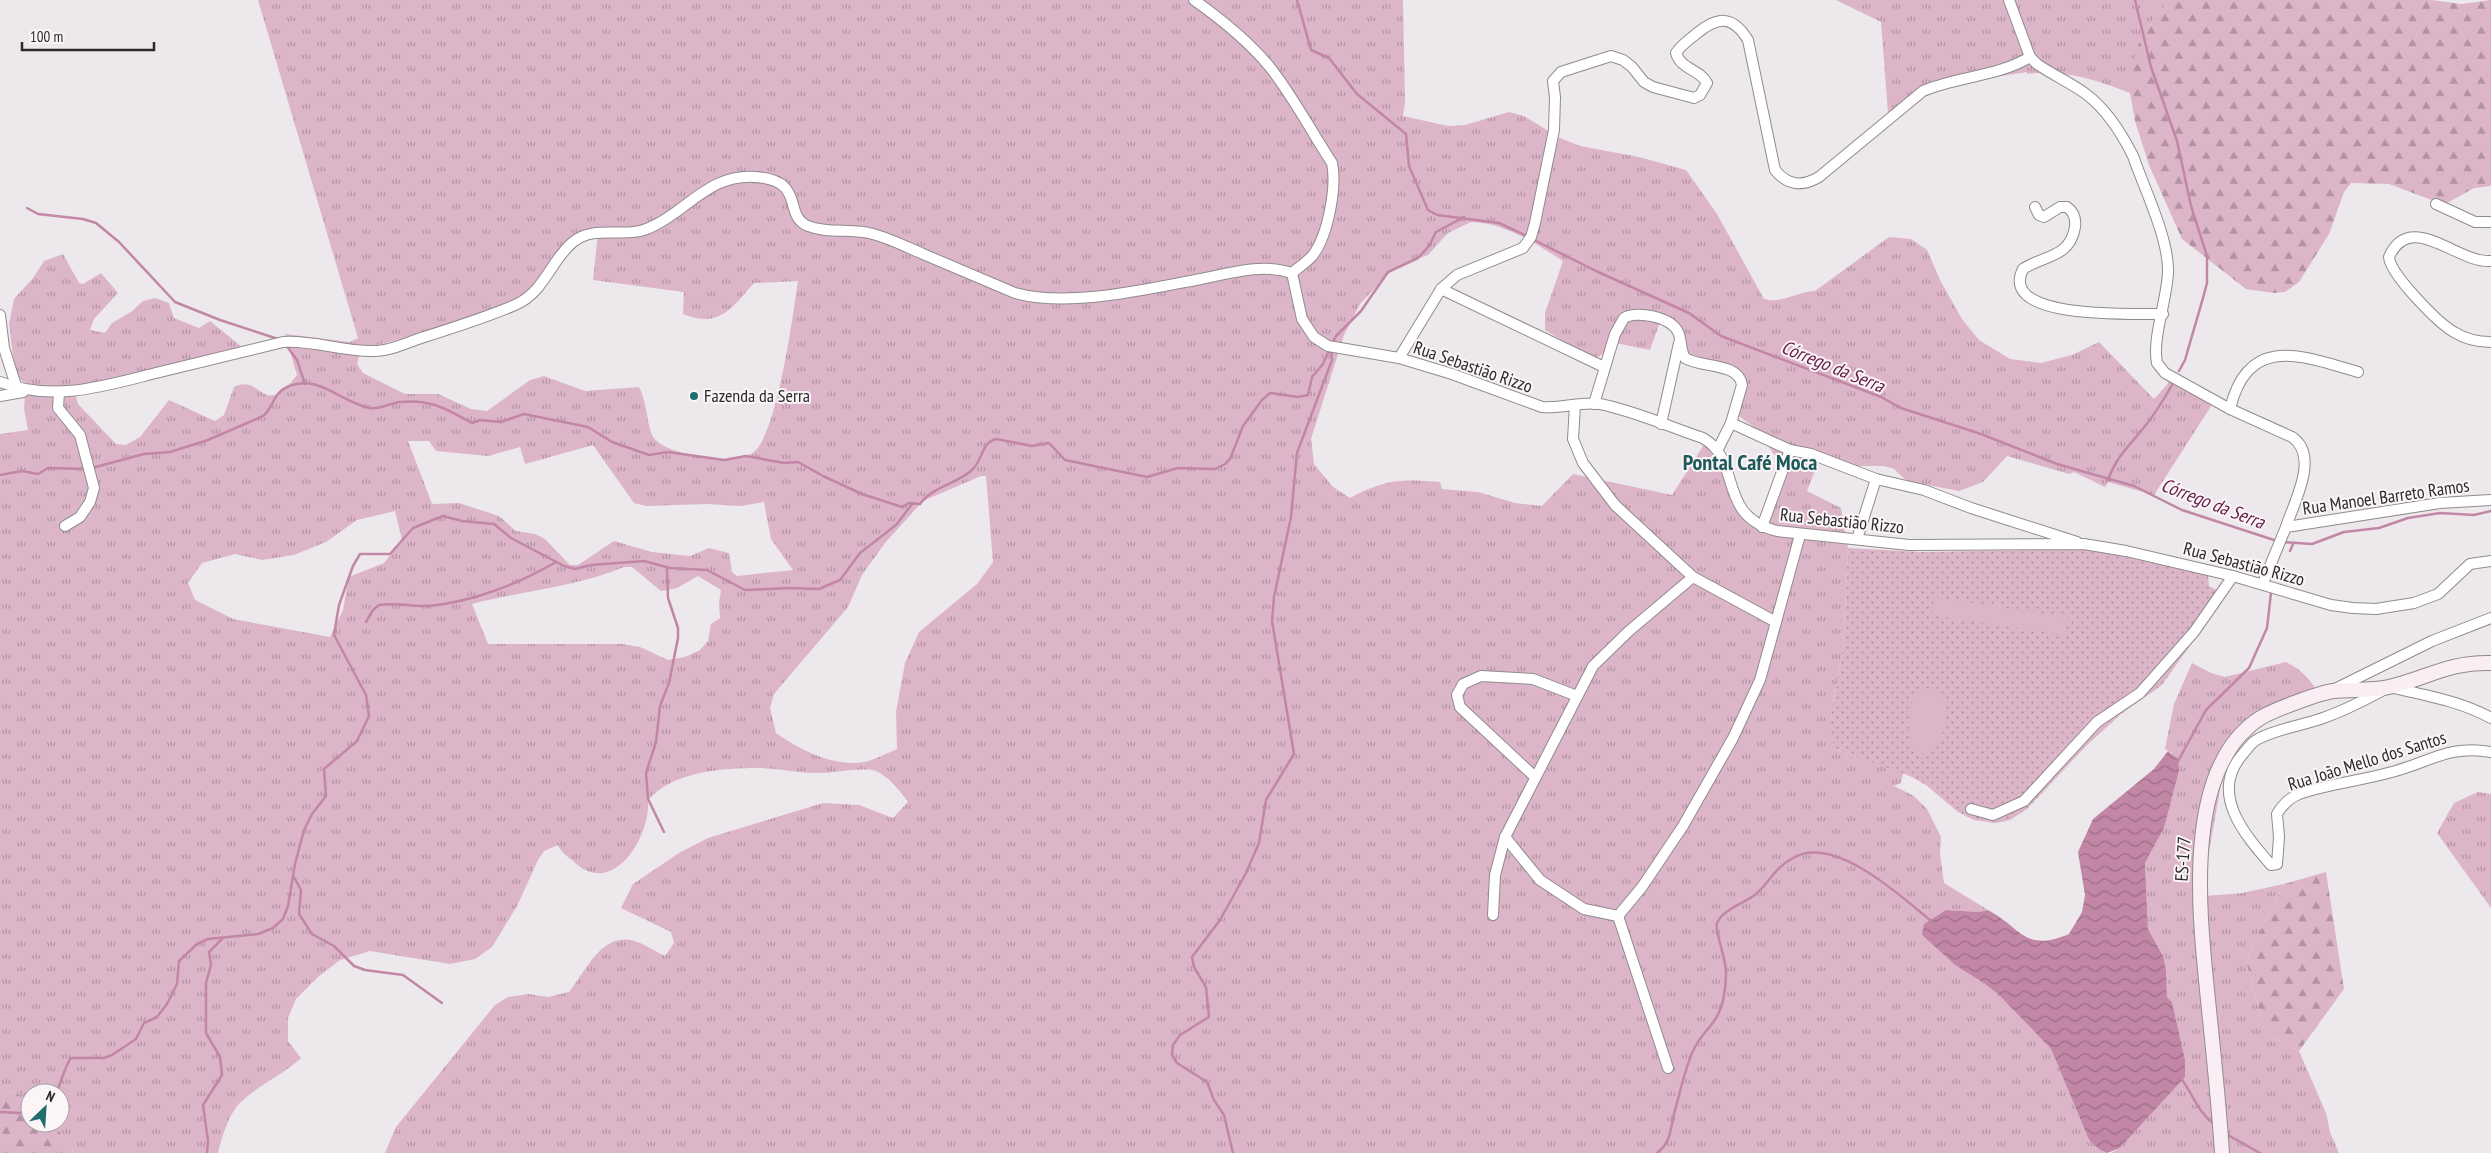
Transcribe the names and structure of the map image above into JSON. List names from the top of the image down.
{
  "streets": {
    "main road": ["ES-177"],
    "street": ["Rua Sebastião Rizzo", "Rua Manoel Barreto Ramos", "Rua João Mello dos Santos"]
  },
  "crossings": [
    ["Rua João Mello dos Santos", "ES-177"]
  ],
  "districts": ["Pontal Café Moca"],
  "water": ["Córrego da Serra"],
  "places": ["Fazenda da Serra"],
  "scale_bar": "100 m",
  "north": "top right"
}
